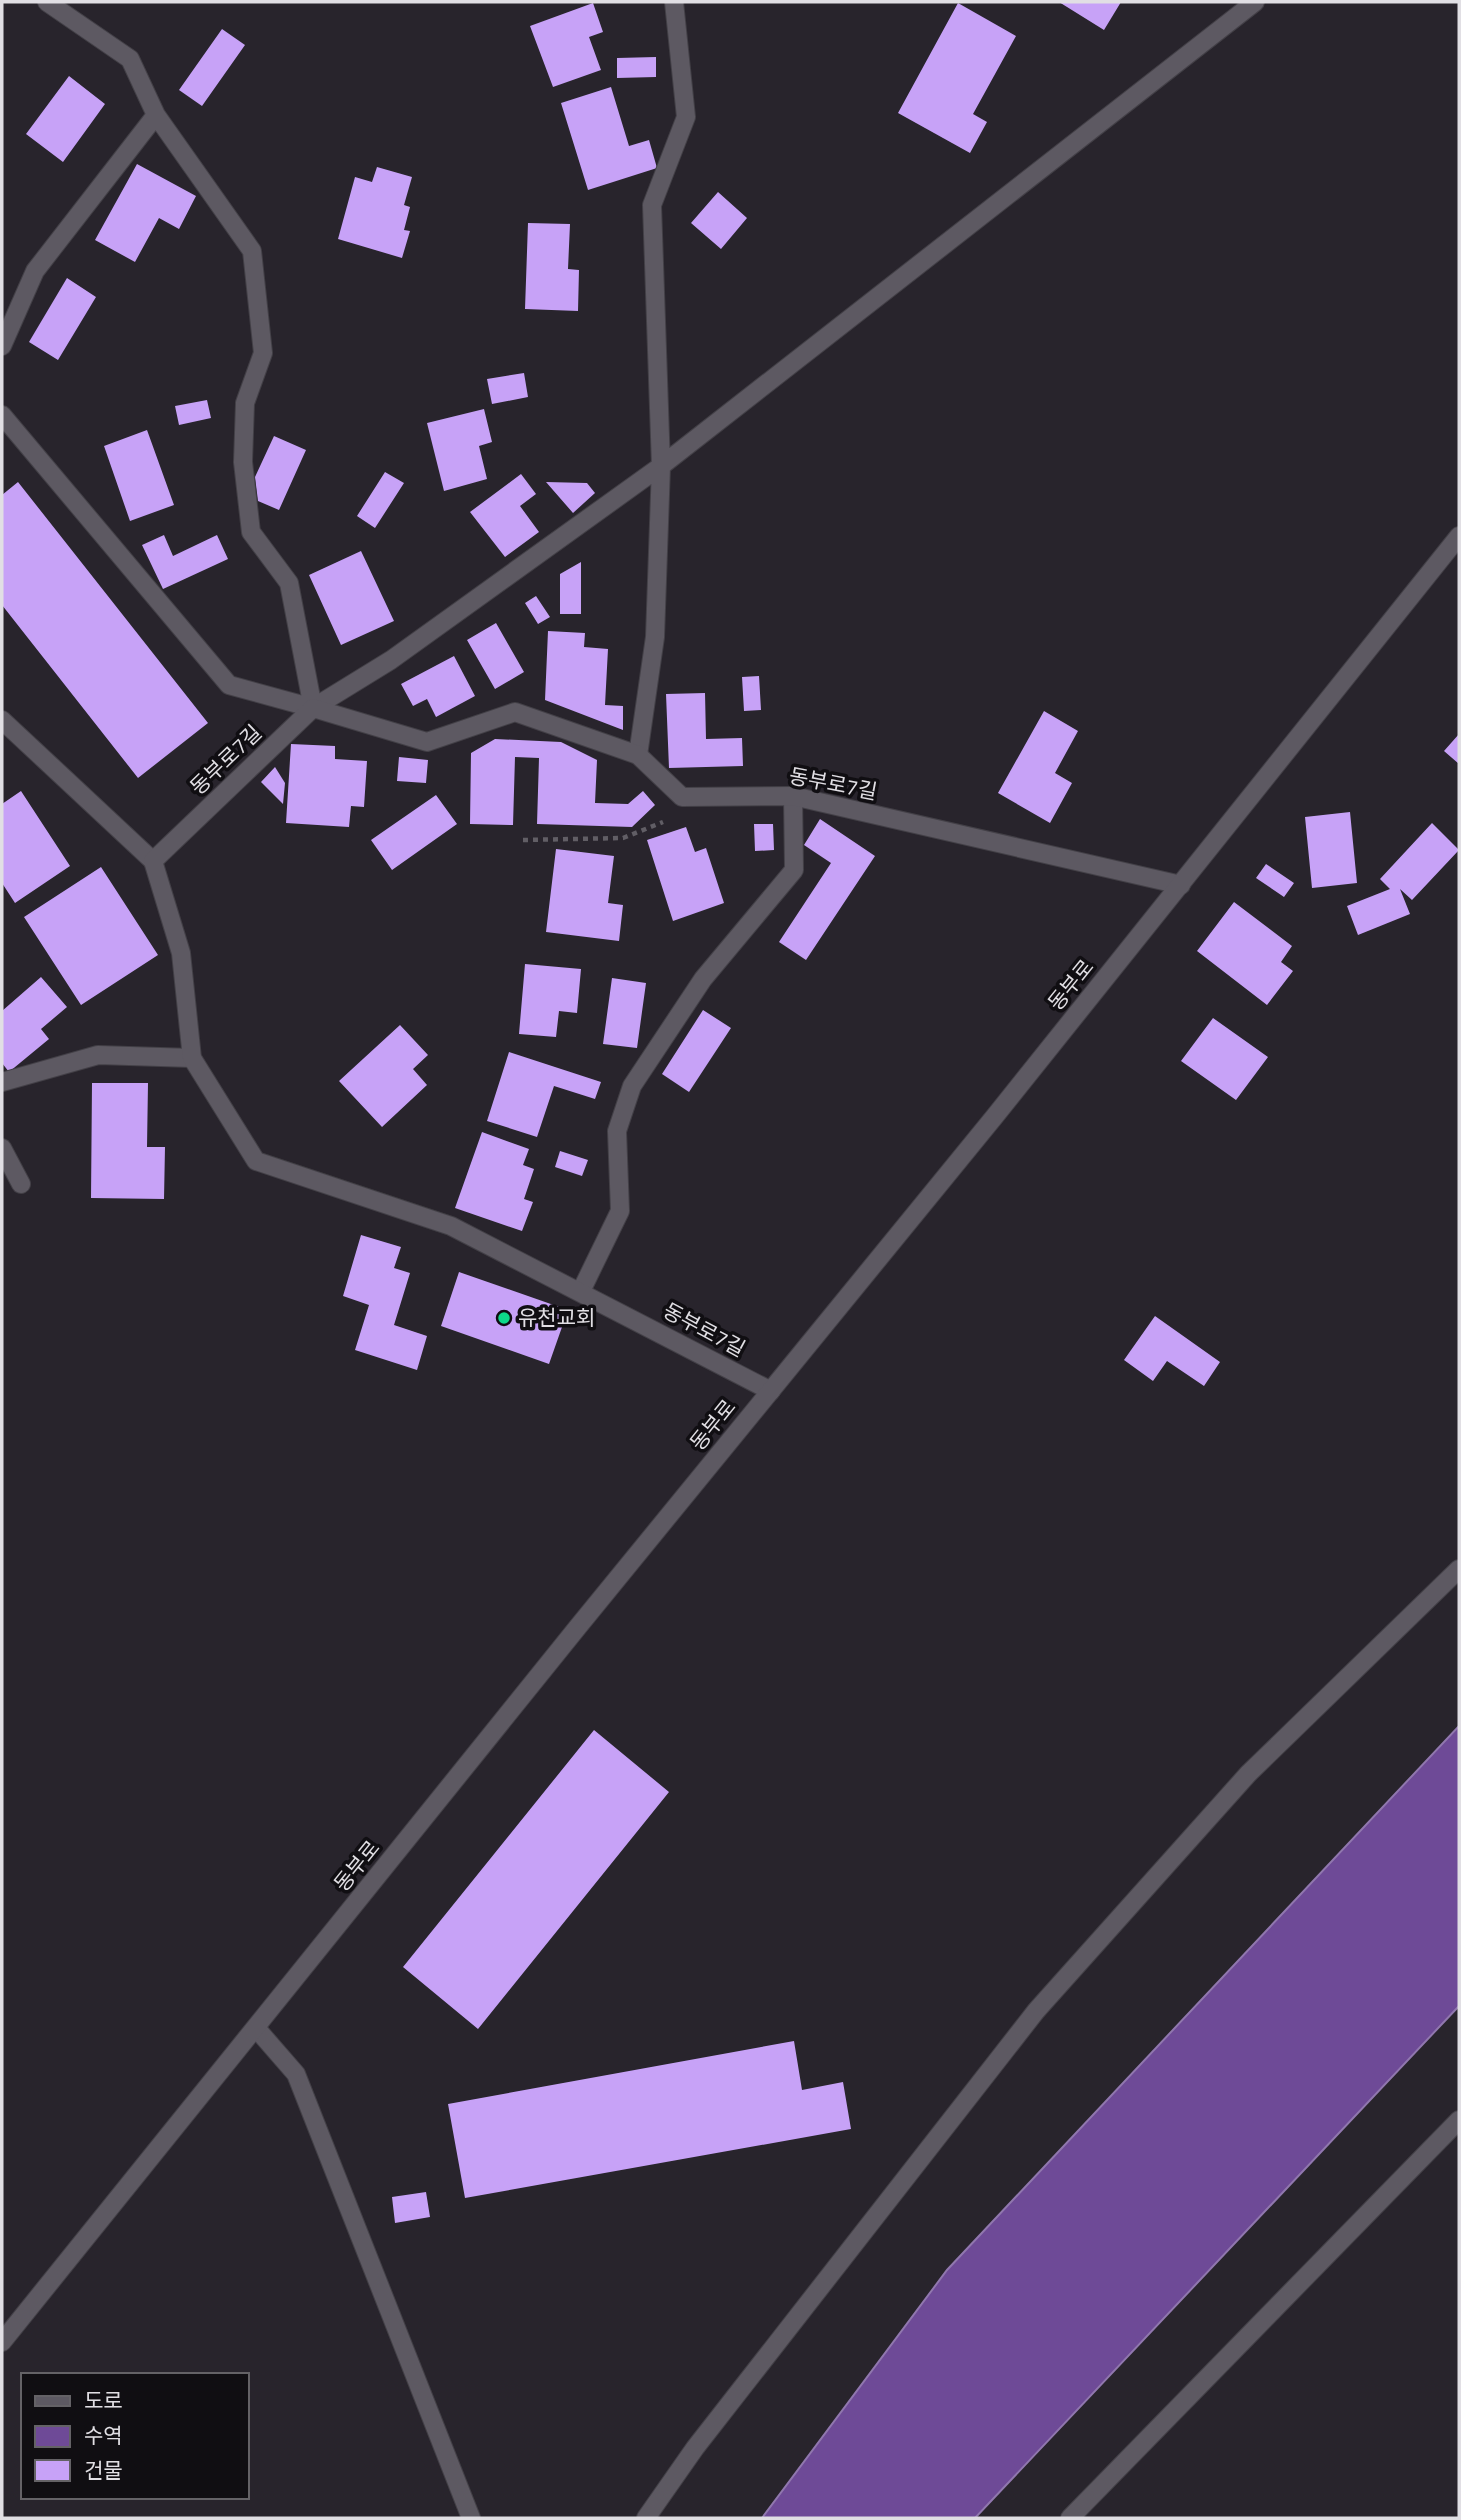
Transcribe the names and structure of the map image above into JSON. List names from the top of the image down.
{
  "streets": {
    "street": ["동부로7길", "동부로"]
  },
  "crossings": [
    ["동부로7길", "동부로"]
  ],
  "places": ["유천교회"],
  "legend": ["도로", "수역", "건물"]
}
